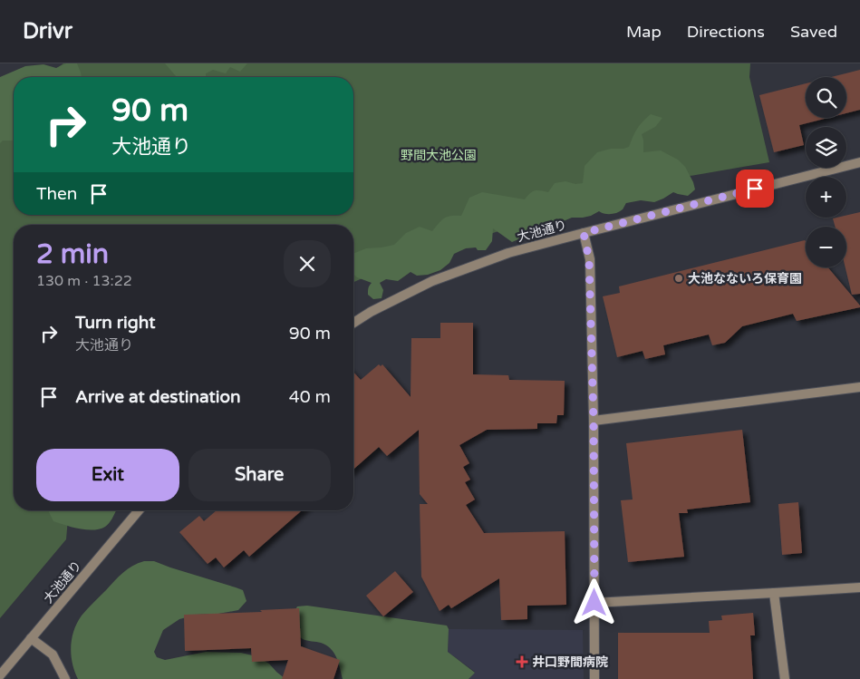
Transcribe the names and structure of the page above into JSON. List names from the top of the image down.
{
  "streets": {
    "street": ["大池通り"]
  },
  "parks": ["野間大池公園"],
  "places": {
    "other": ["大池なないろ保育園"],
    "health": ["井口野間病院"]
  },
  "page": {
    "header": "Drivr",
    "nav": ["Map", "Directions", "Saved"],
    "map_buttons": ["+", "−"],
    "turn": ["90 m", "大池通り"],
    "then": "Then",
    "heading": ["2 min", "130 m · 13:22"],
    "list": [
      {
        "name": "Turn right",
        "note": "大池通り",
        "value": "90 m"
      },
      {
        "name": "Arrive at destination",
        "value": "40 m"
      }
    ],
    "buttons": ["Exit", "Share"]
  }
}
